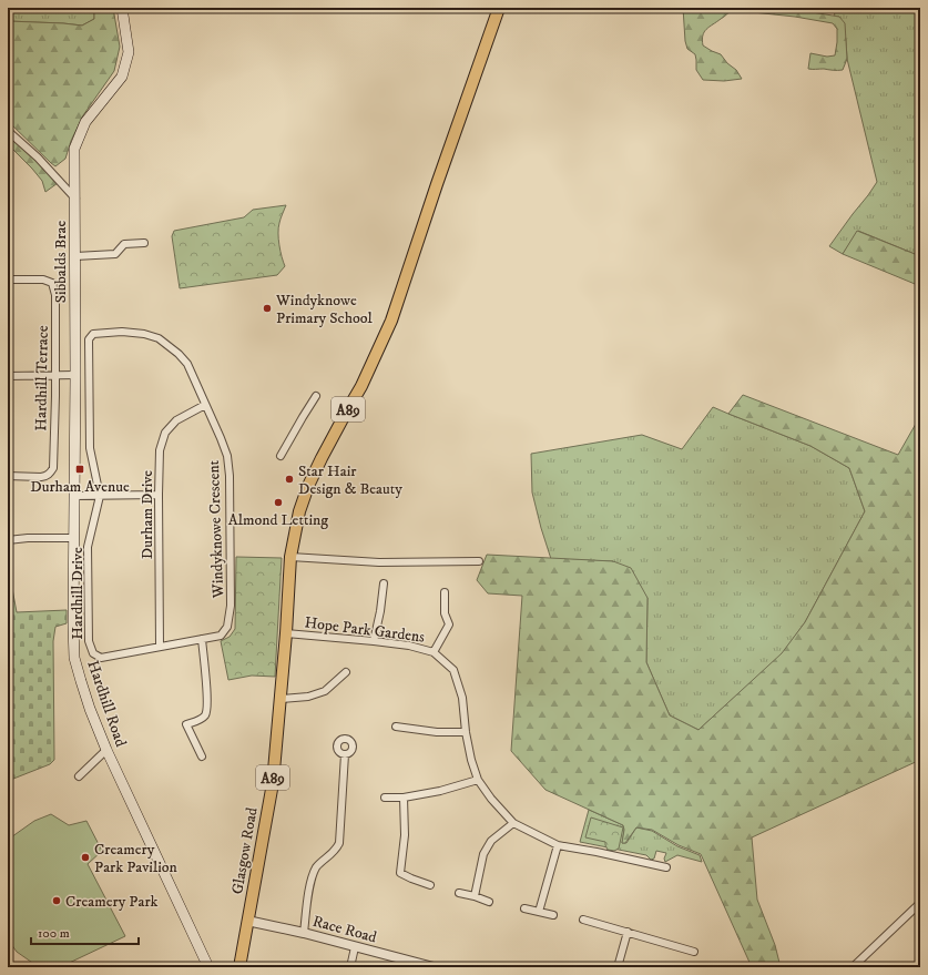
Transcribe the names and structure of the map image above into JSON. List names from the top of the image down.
{
  "streets": {
    "main road": [
      "Sibbalds Brae",
      "A89",
      "Hardhill Road",
      "Glasgow Road"
    ],
    "street": [
      "Hardhill Terrace",
      "Durham Drive",
      "Windyknowe Crescent",
      "Hardhill Drive",
      "Hope Park Gardens",
      "Race Road"
    ]
  },
  "crossings": [
    ["Sibbalds Brae", "Hardhill Road"],
    ["A89", "Hope Park Gardens"],
    ["A89", "Glasgow Road"],
    ["Durham Drive", "Windyknowe Crescent"],
    ["Windyknowe Crescent", "Hardhill Drive"],
    ["Hope Park Gardens", "Glasgow Road"],
    ["Glasgow Road", "Race Road"]
  ],
  "places": {
    "other": [
      "Windyknowe Primary School",
      "Star Hair Design & Beauty",
      "Almond Letting",
      "Creamery Park Pavilion",
      "Creamery Park"
    ],
    "transit": ["Durham Avenue"]
  },
  "scale_bar": "100 m"
}
